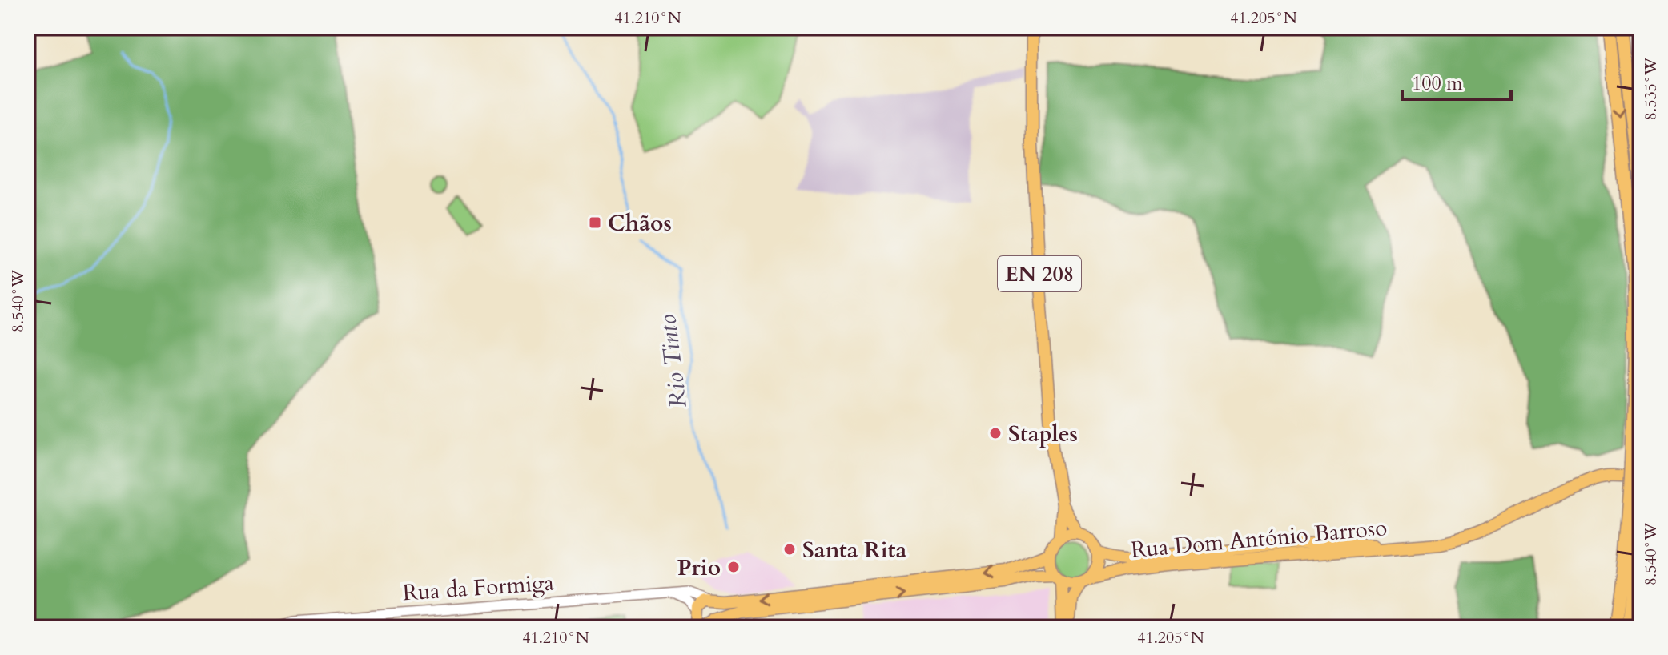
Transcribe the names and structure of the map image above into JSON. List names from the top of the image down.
{
  "streets": {
    "main road": ["EN 208", "Rua Dom António Barroso"],
    "street": ["Rua da Formiga"]
  },
  "crossings": [
    ["EN 208", "Rua Dom António Barroso"]
  ],
  "water": ["Rio Tinto"],
  "places": {
    "transit": ["Chãos"],
    "other": ["Staples", "Santa Rita", "Prio"]
  },
  "scale_bar": "100 m",
  "coordinates": [
    "41.210°N",
    "41.205°N",
    "8.535°W",
    "8.540°W"
  ]
}
